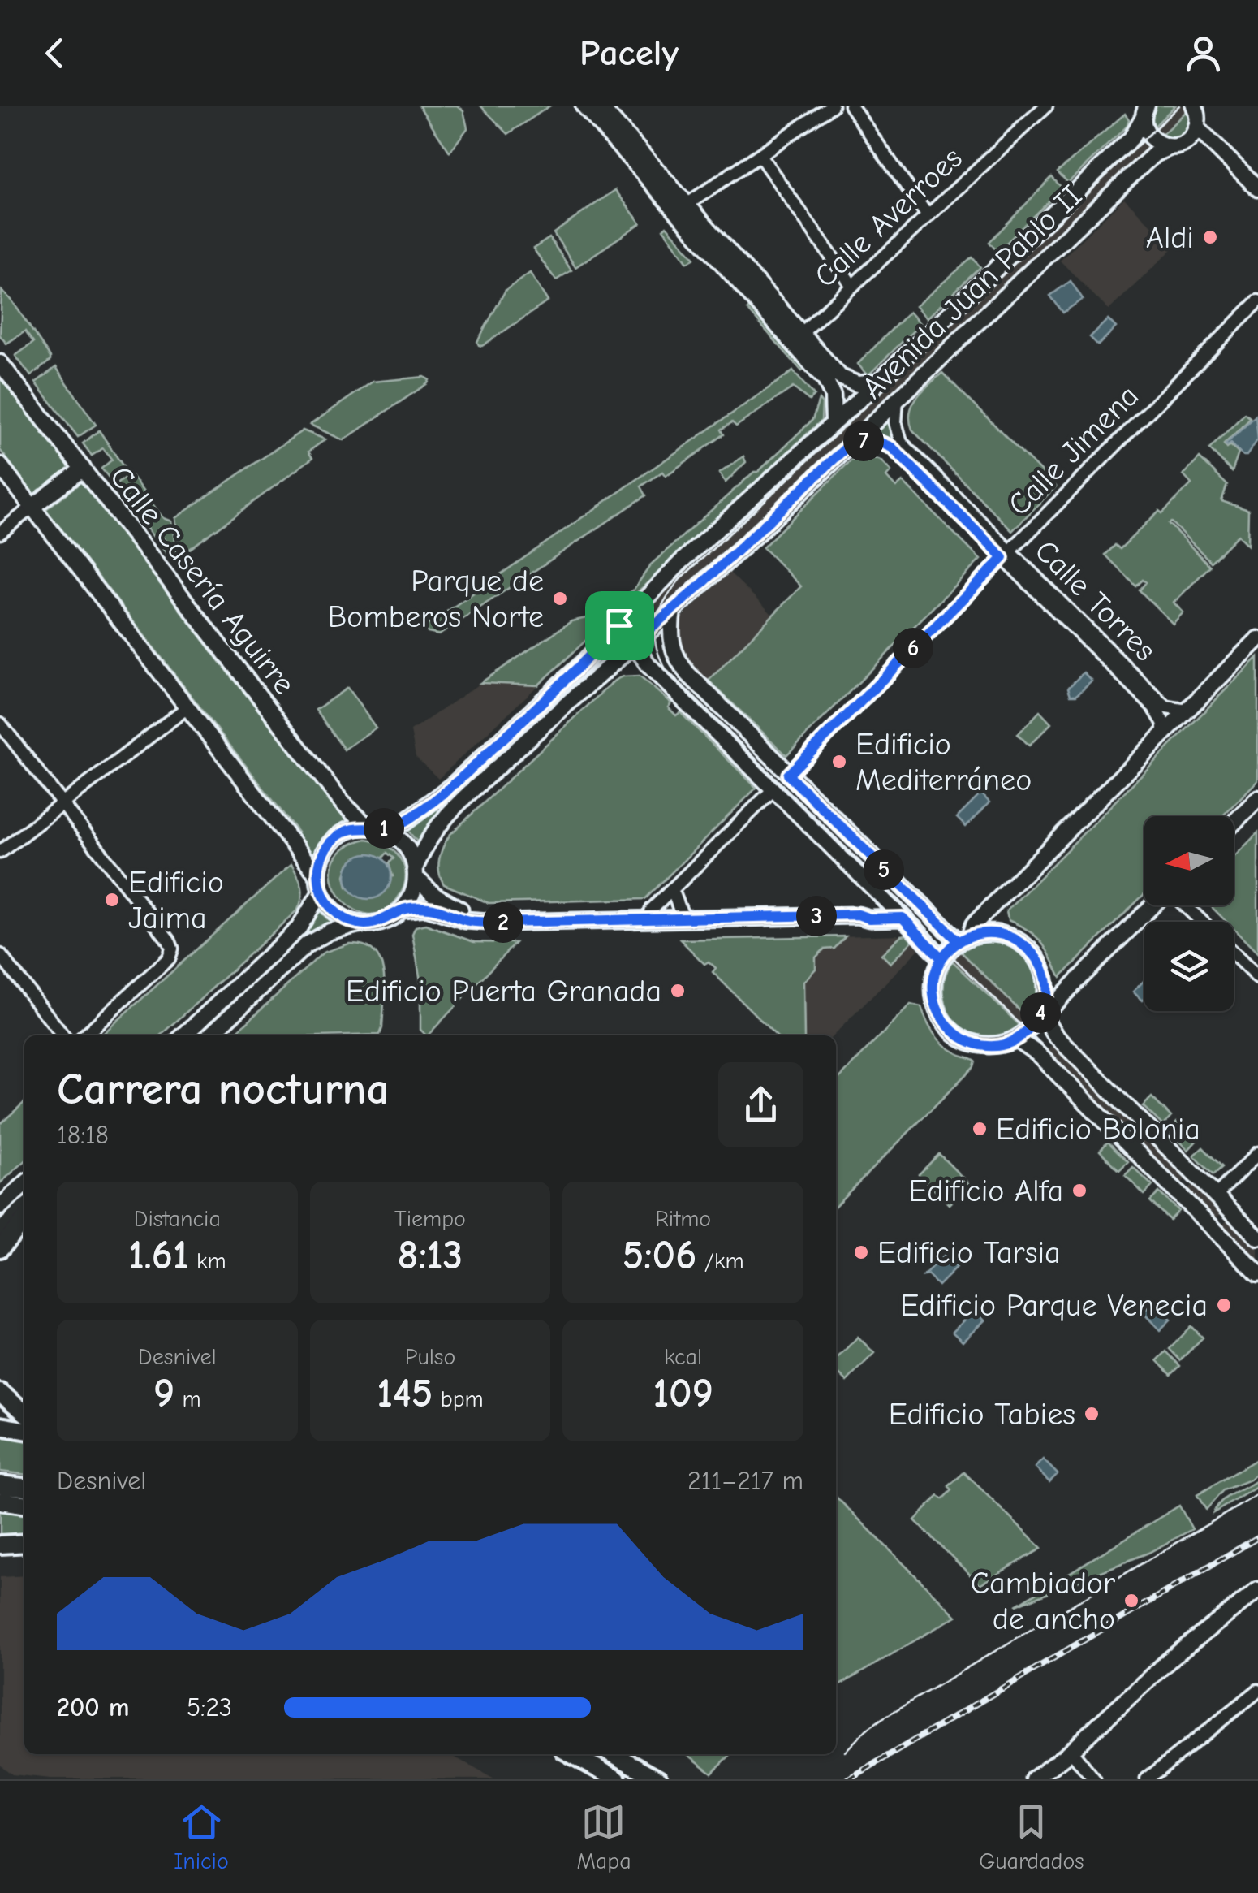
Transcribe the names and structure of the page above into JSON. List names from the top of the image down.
{
  "streets": {
    "main road": ["Avenida Juan Pablo II", "Calle Casería Aguirre"],
    "street": ["Calle Averroes", "Calle Jimena", "Calle Torres"]
  },
  "crossings": [
    ["Avenida Juan Pablo II", "Calle Casería Aguirre"],
    ["Avenida Juan Pablo II", "Calle Torres"],
    ["Calle Jimena", "Calle Torres"]
  ],
  "places": [
    "Aldi",
    "Parque de Bomberos Norte",
    "Edificio Mediterráneo",
    "Edificio Jaima",
    "Edificio Puerta Granada",
    "Edificio Bolonia",
    "Edificio Alfa",
    "Edificio Tarsia",
    "Edificio Parque Venecia",
    "Edificio Tabies",
    "Cambiador de ancho"
  ],
  "north": "left",
  "page": {
    "header": "Pacely",
    "pins": [
      "7",
      "6",
      "1",
      "5",
      "3",
      "2",
      "4"
    ],
    "heading": ["Carrera nocturna", "18:18"],
    "stats": [
      ["Distancia", "1.61 km"],
      ["Tiempo", "8:13"],
      ["Ritmo", "5:06 /km"],
      ["Desnivel", "9 m"],
      ["Pulso", "145 bpm"],
      ["kcal", "109"]
    ],
    "chart": ["Desnivel", "211–217 m"],
    "list": [
      {
        "name": "200 m",
        "note": "5:23"
      }
    ],
    "tabs": ["Inicio", "Mapa", "Guardados"]
  }
}
